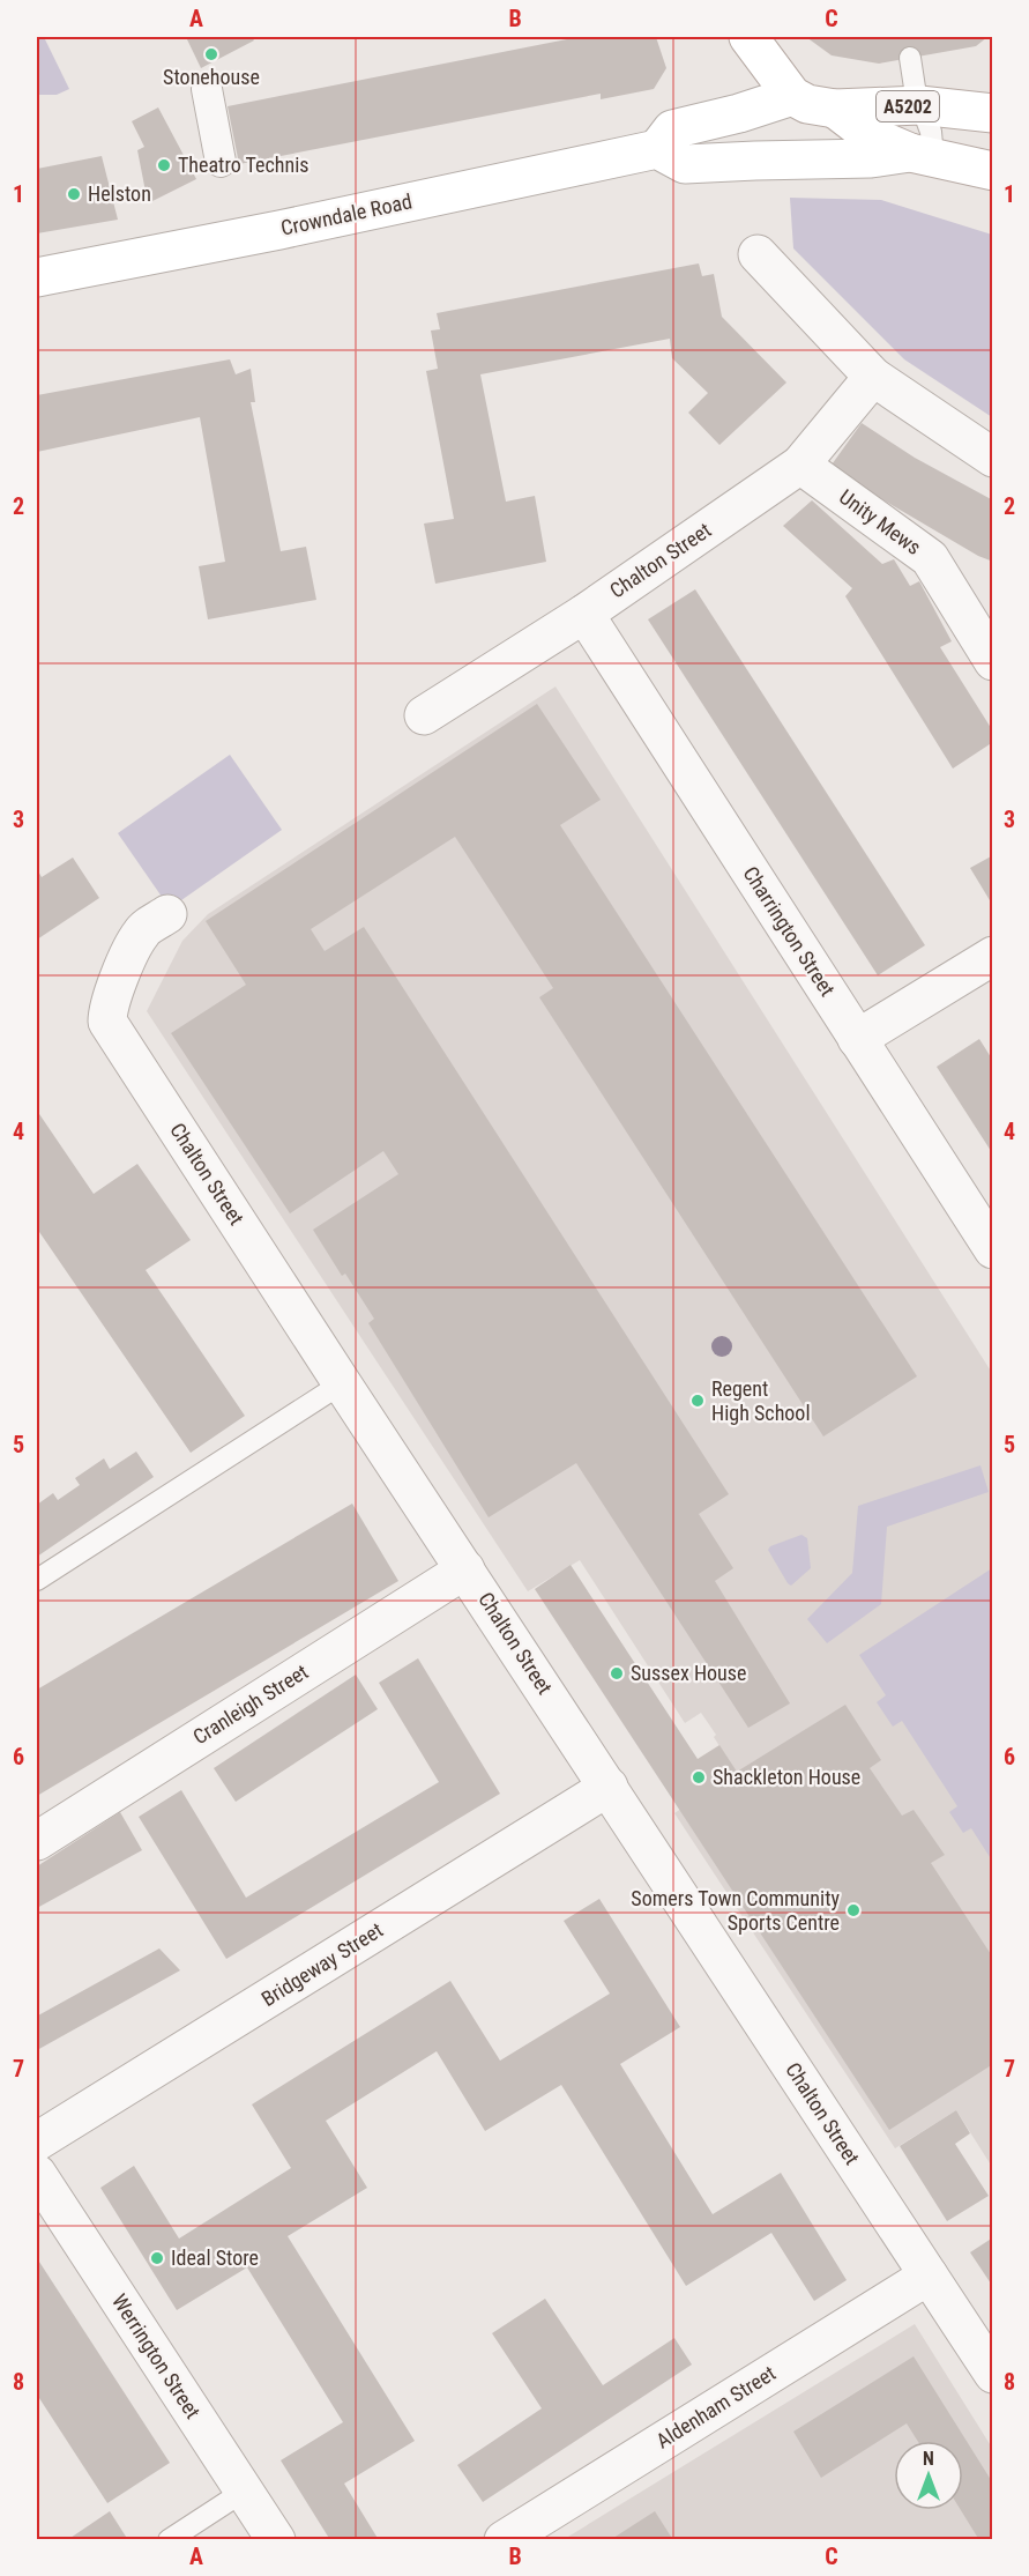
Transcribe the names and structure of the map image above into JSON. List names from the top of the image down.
{
  "streets": {
    "main road": ["A5202", "Crowndale Road"],
    "street": [
      "Unity Mews",
      "Chalton Street",
      "Charrington Street",
      "Cranleigh Street",
      "Bridgeway Street",
      "Werrington Street",
      "Aldenham Street"
    ]
  },
  "crossings": [
    ["A5202", "Crowndale Road"],
    ["Unity Mews", "Chalton Street"],
    ["Chalton Street", "Charrington Street"],
    ["Chalton Street", "Cranleigh Street"],
    ["Chalton Street", "Bridgeway Street"],
    ["Chalton Street", "Aldenham Street"]
  ],
  "places": [
    "Stonehouse",
    "Theatro Technis",
    "Helston",
    "Regent High School",
    "Sussex House",
    "Shackleton House",
    "Somers Town Community Sports Centre",
    "Ideal Store"
  ],
  "north": "top",
  "grid": {
    "columns": ["A", "B", "C"],
    "rows": [
      "1",
      "2",
      "3",
      "4",
      "5",
      "6",
      "7",
      "8"
    ]
  }
}
